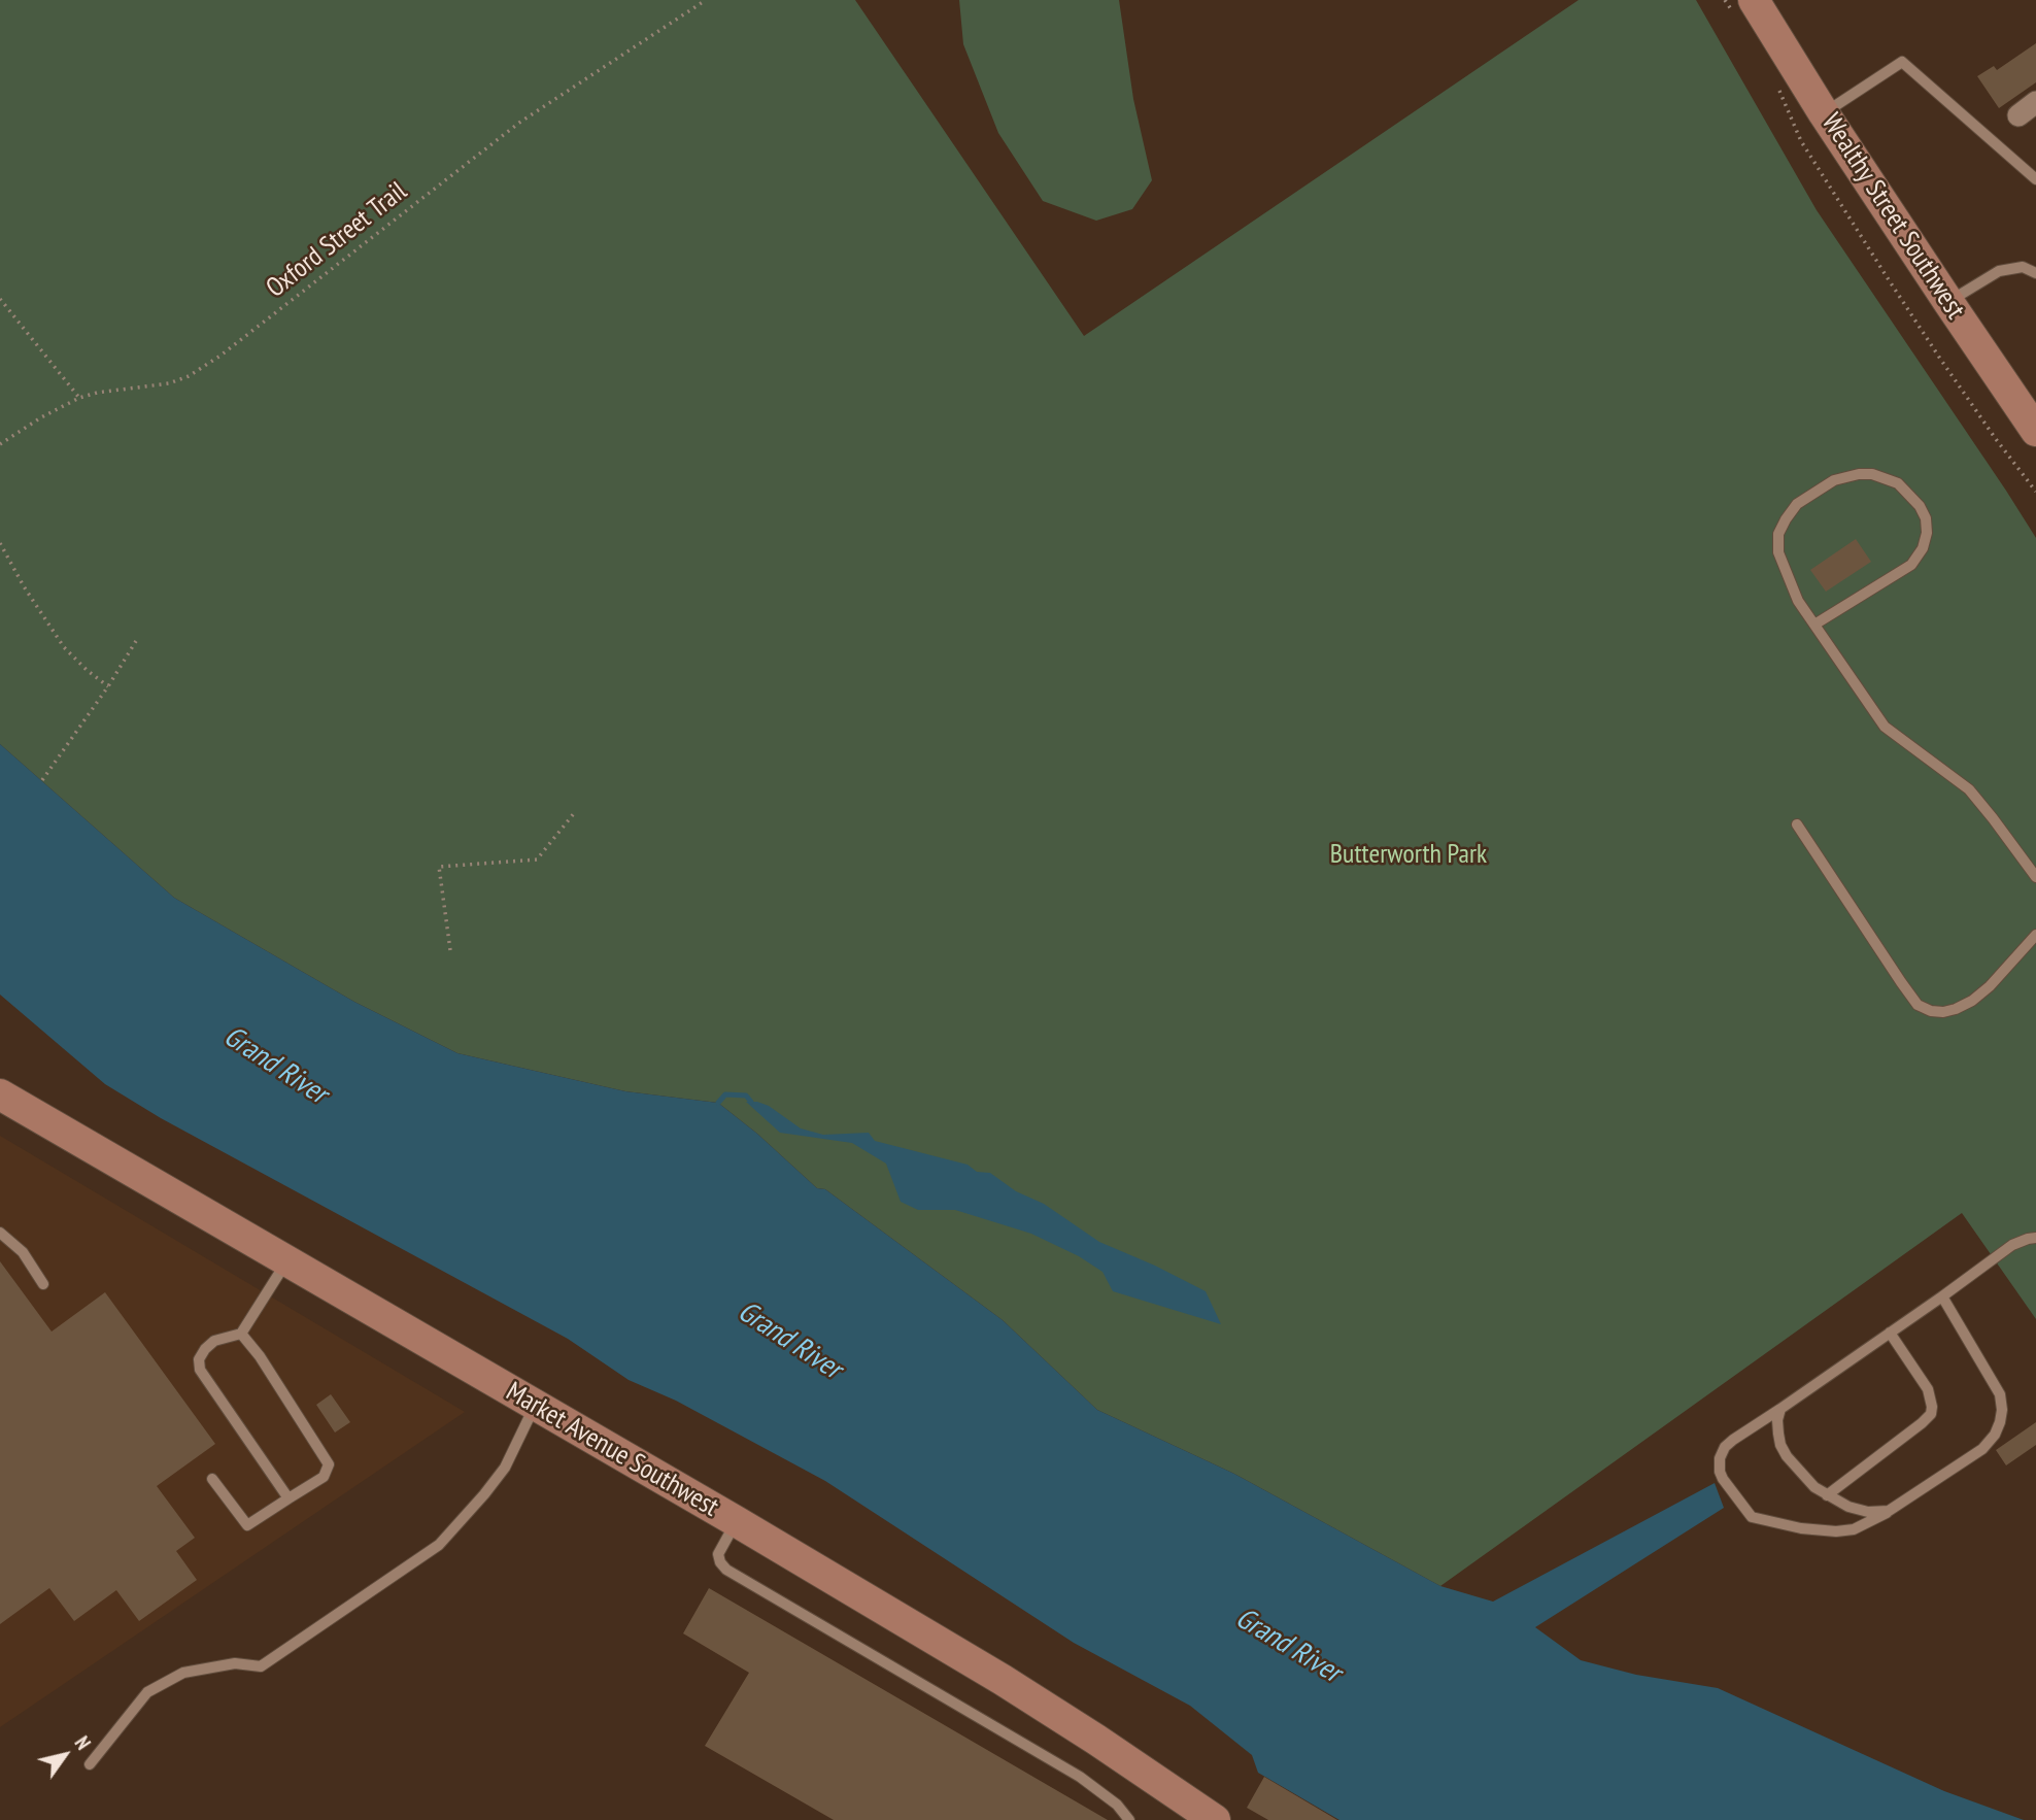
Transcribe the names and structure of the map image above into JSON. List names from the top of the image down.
{
  "streets": {
    "main road": ["Wealthy Street Southwest", "Market Avenue Southwest"],
    "path": ["Oxford Street Trail"]
  },
  "water": ["Grand River"],
  "parks": ["Butterworth Park"],
  "north": "top right"
}
